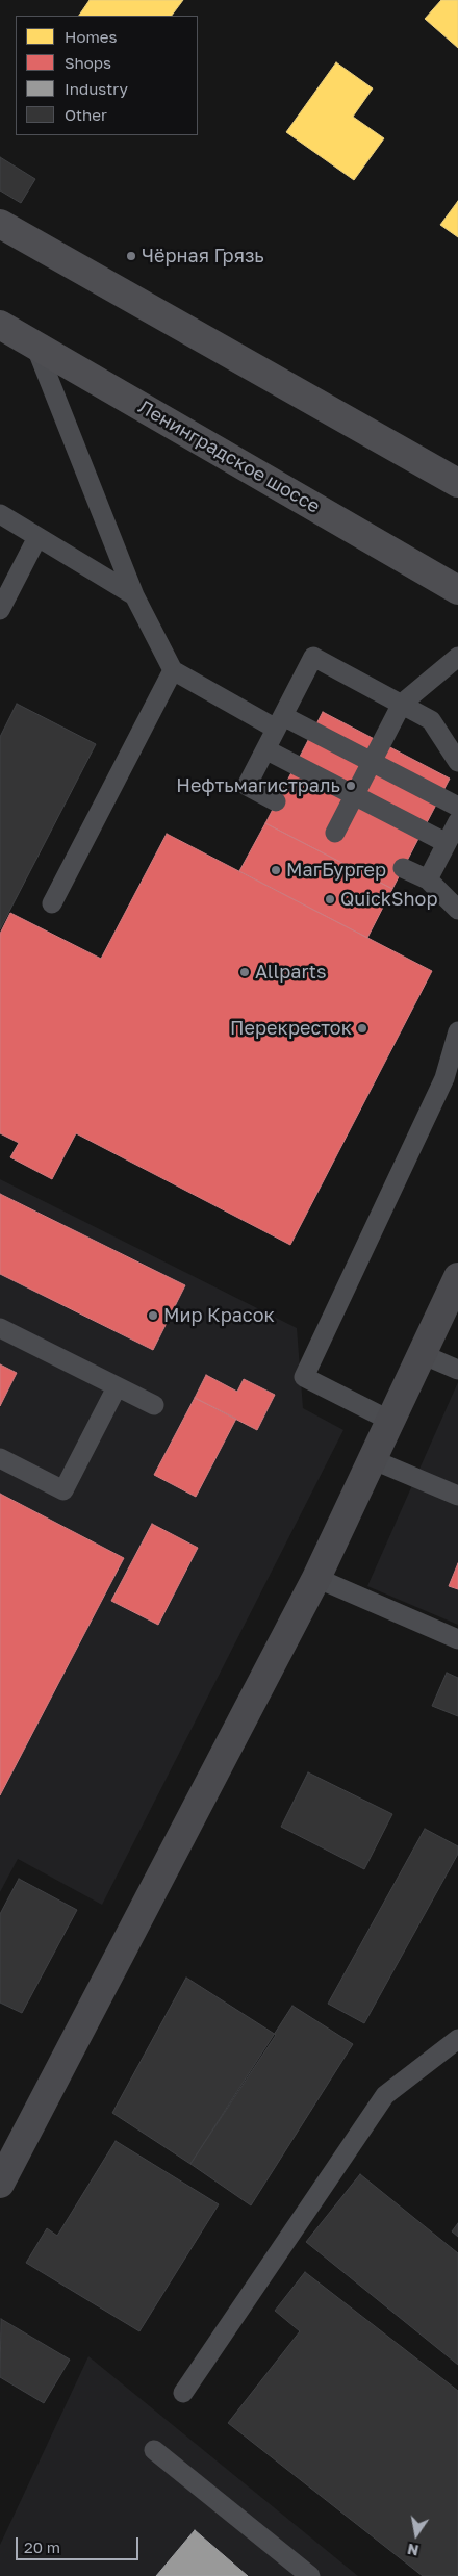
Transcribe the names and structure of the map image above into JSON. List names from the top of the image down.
{
  "streets": {
    "highway": ["Ленинградское шоссе"]
  },
  "places": [
    "Чёрная Грязь",
    "Нефтьмагистраль",
    "МагБургер",
    "QuickShop",
    "Allparts",
    "Перекресток",
    "Мир Красок"
  ],
  "legend": [
    "Homes",
    "Shops",
    "Industry",
    "Other"
  ],
  "scale_bar": "20 m",
  "north": "bottom"
}
